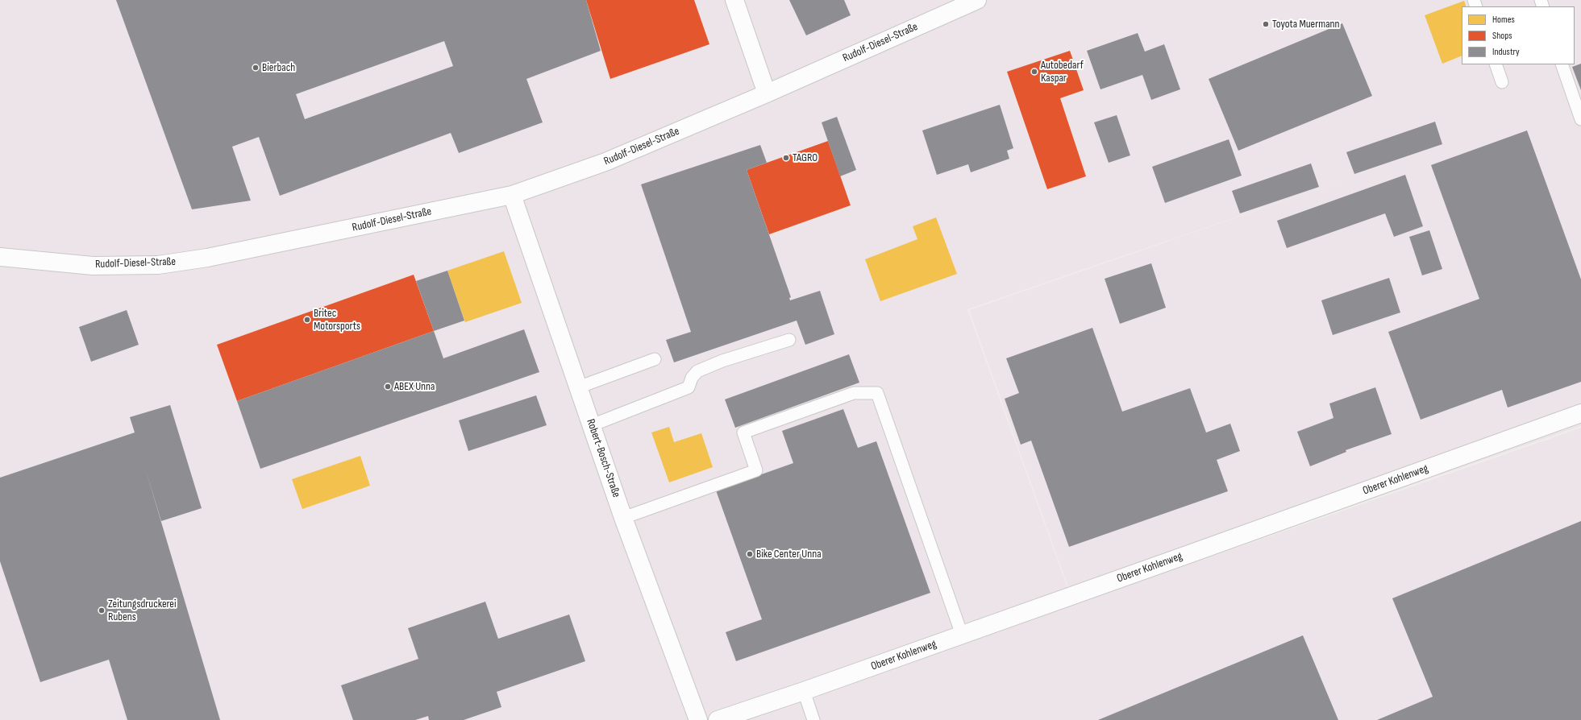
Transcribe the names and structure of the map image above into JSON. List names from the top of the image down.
{
  "streets": {
    "street": ["Rudolf-Diesel-Straße", "Robert-Bosch-Straße", "Oberer Kohlenweg"]
  },
  "crossings": [
    ["Rudolf-Diesel-Straße", "Robert-Bosch-Straße"]
  ],
  "places": [
    "Toyota Muermann",
    "Bierbach",
    "Autobedarf Kaspar",
    "TAGRO",
    "Britec Motorsports",
    "ABEX Unna",
    "Bike Center Unna",
    "Zeitungsdruckerei Rubens"
  ],
  "legend": ["Homes", "Shops", "Industry"]
}
